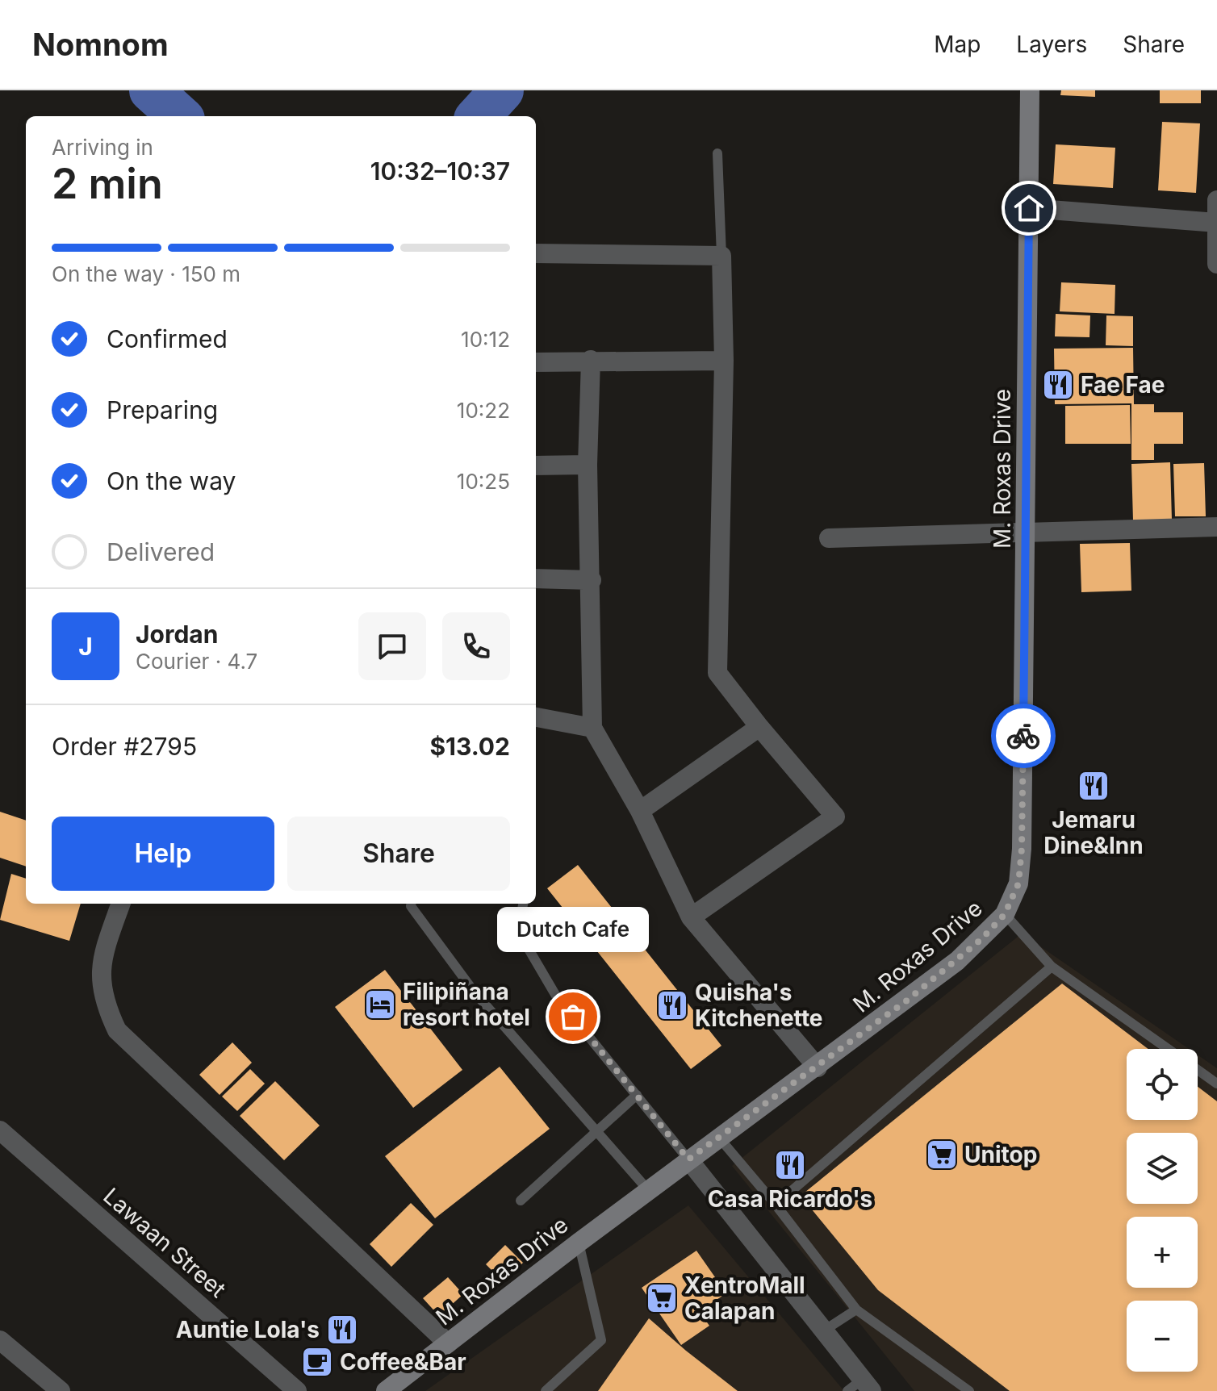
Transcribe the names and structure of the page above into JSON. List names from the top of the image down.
{
  "streets": {
    "main road": ["M. Roxas Drive"],
    "street": ["Lawaan Street"]
  },
  "places": {
    "restaurant": [
      "Fae Fae",
      "Jemaru Dine&Inn",
      "Quisha's Kitchenette",
      "Casa Ricardo's",
      "Auntie Lola's"
    ],
    "hotel": ["Filipiñana resort hotel"],
    "other": ["Dutch Cafe"],
    "supermarket": ["Unitop", "XentroMall Calapan"],
    "cafe": ["Coffee&Bar"]
  },
  "page": {
    "header": "Nomnom",
    "nav": ["Map", "Layers", "Share"],
    "heading": ["2 min", "Arriving in", "10:32–10:37"],
    "panel": [
      "Jordan",
      "Courier · 4.7",
      "Order #2795",
      "$13.02"
    ],
    "bar": "On the way · 150 m",
    "list": [
      ["Confirmed", "10:12"],
      ["Preparing", "10:22"],
      ["On the way", "10:25"],
      "Delivered"
    ],
    "round": "J",
    "buttons": ["Help", "Share"],
    "bubble": "Dutch Cafe",
    "map_buttons": ["+", "−"]
  }
}
